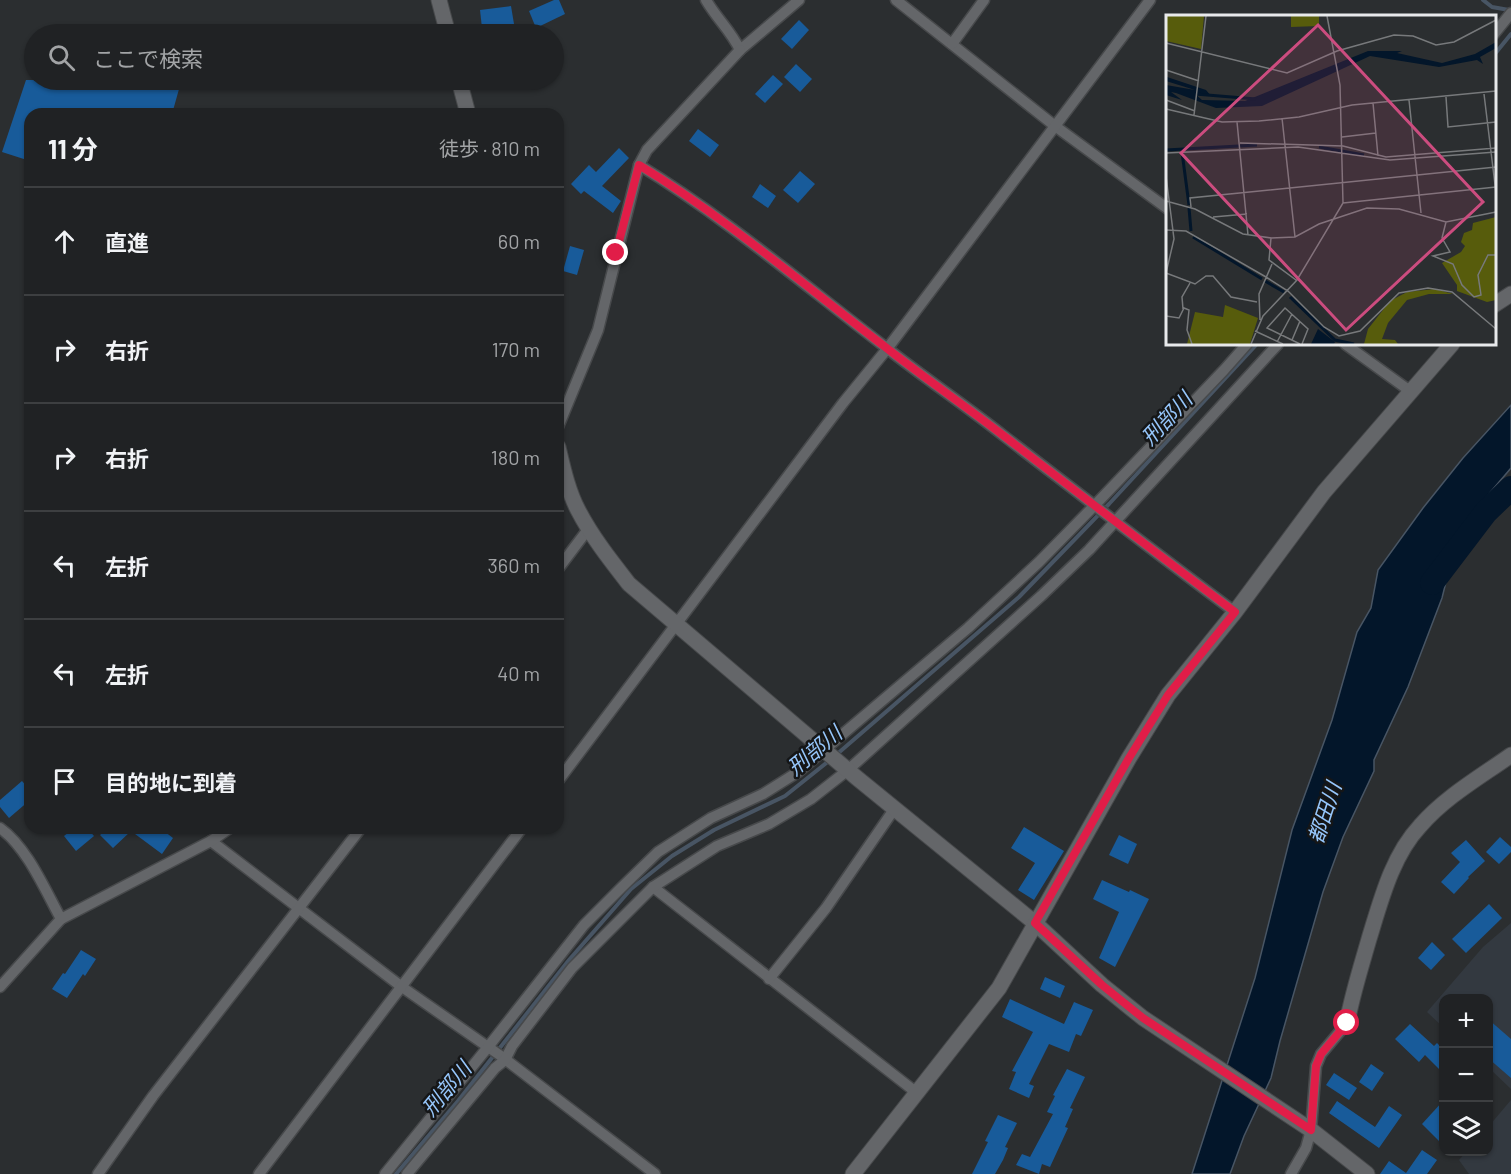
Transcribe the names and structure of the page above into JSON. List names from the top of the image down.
{
  "water": ["刑部川", "都田川"],
  "page": {
    "search": "ここで検索",
    "heading": ["11 分", "徒歩 · 810 m"],
    "list": [
      ["直進", "60 m"],
      ["右折", "170 m"],
      ["右折", "180 m"],
      ["左折", "360 m"],
      ["左折", "40 m"],
      "目的地に到着"
    ],
    "map_buttons": ["+", "−"]
  }
}
